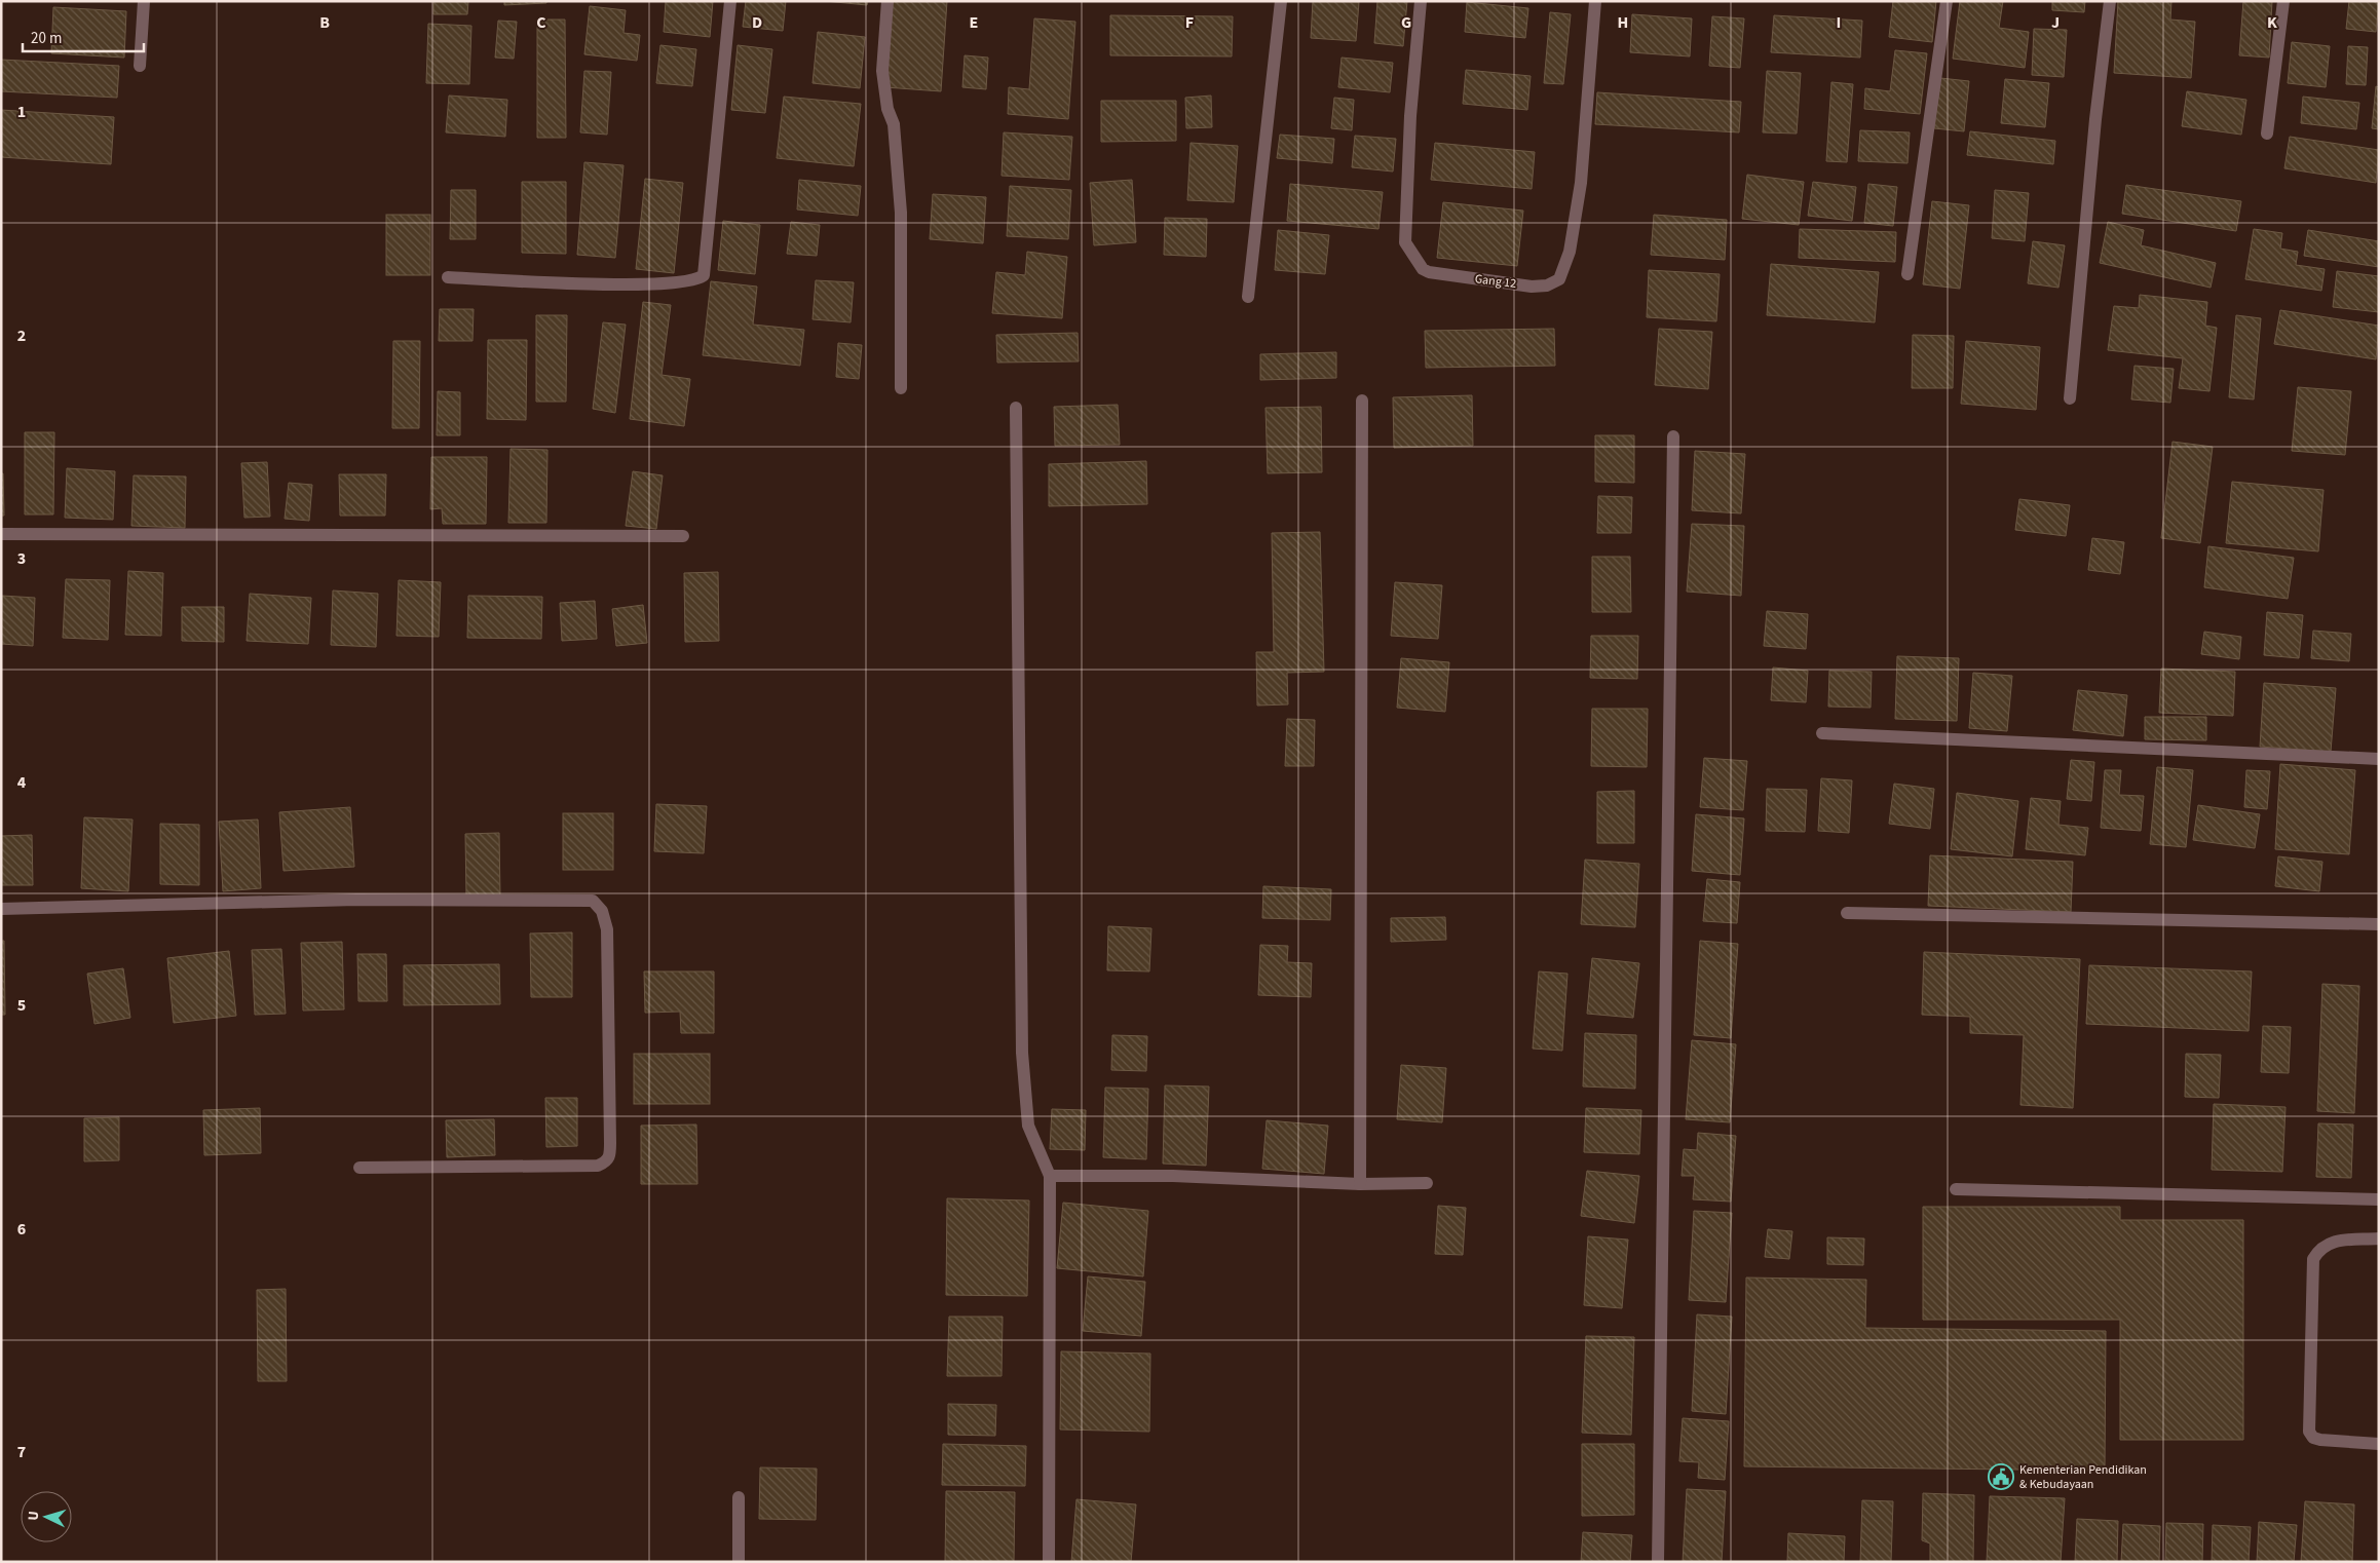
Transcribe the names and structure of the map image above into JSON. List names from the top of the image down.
{
  "streets": {
    "street": ["Gang 12"]
  },
  "places": {
    "public building": ["Kementerian Pendidikan & Kebudayaan"]
  },
  "scale_bar": "20 m",
  "north": "left",
  "grid": {
    "columns": [
      "B",
      "C",
      "D",
      "E",
      "F",
      "G",
      "H",
      "I",
      "J",
      "K"
    ],
    "rows": [
      "1",
      "2",
      "3",
      "4",
      "5",
      "6",
      "7"
    ]
  }
}
